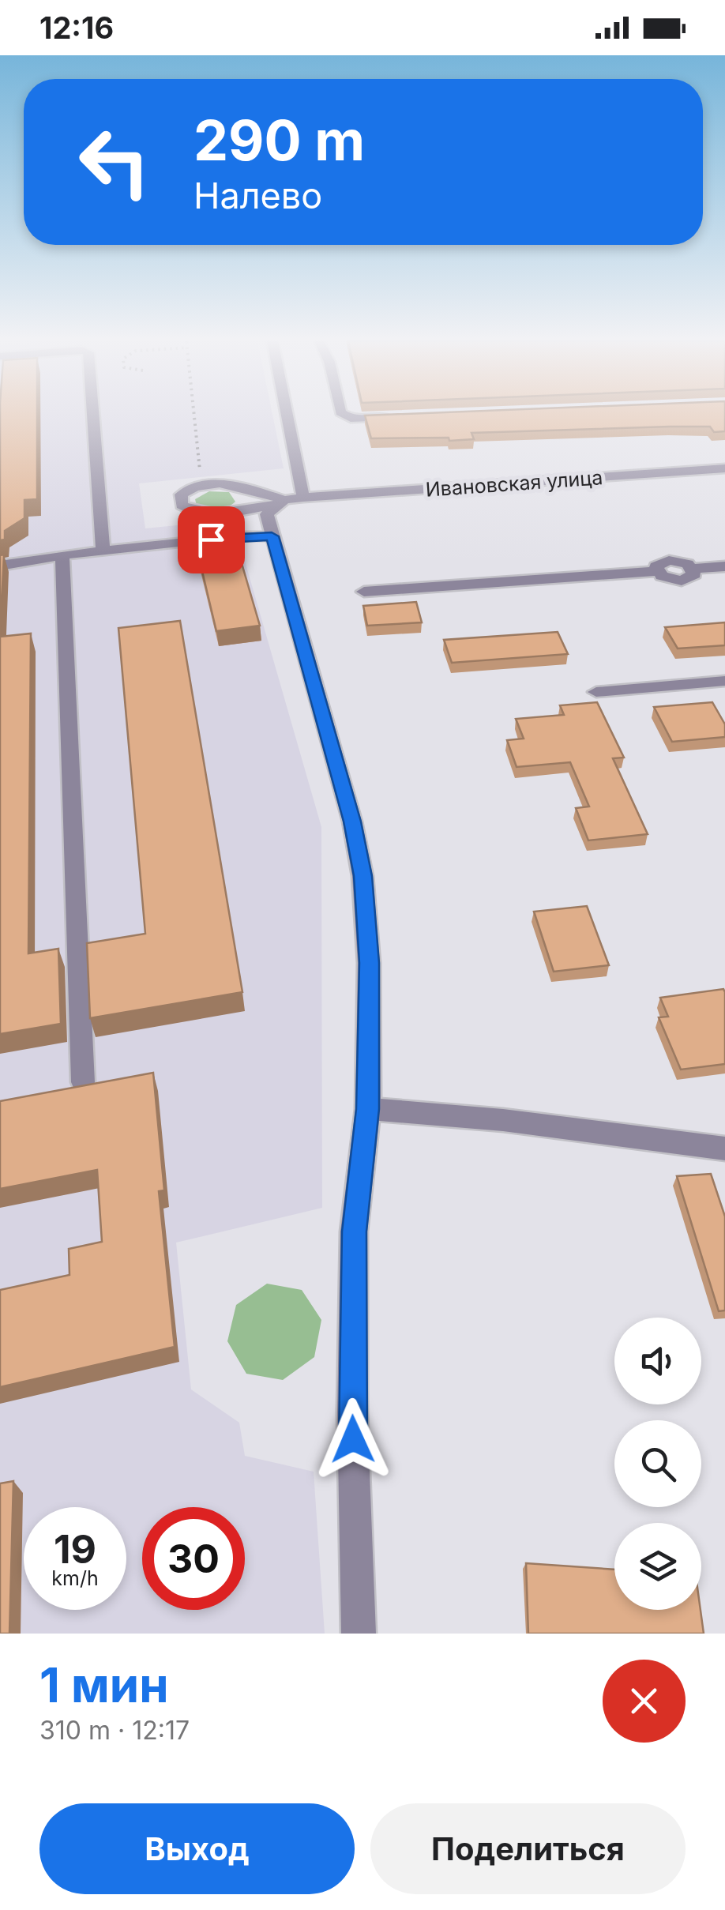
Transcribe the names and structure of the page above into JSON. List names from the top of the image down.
{
  "streets": {
    "street": ["Ивановская улица"]
  },
  "page": {
    "status": "12:16",
    "turn": ["290 m", "Налево"],
    "speed": "19 km/h",
    "limit": "30",
    "heading": ["1 мин", "310 m · 12:17"],
    "buttons": ["Выход", "Поделиться"]
  }
}
